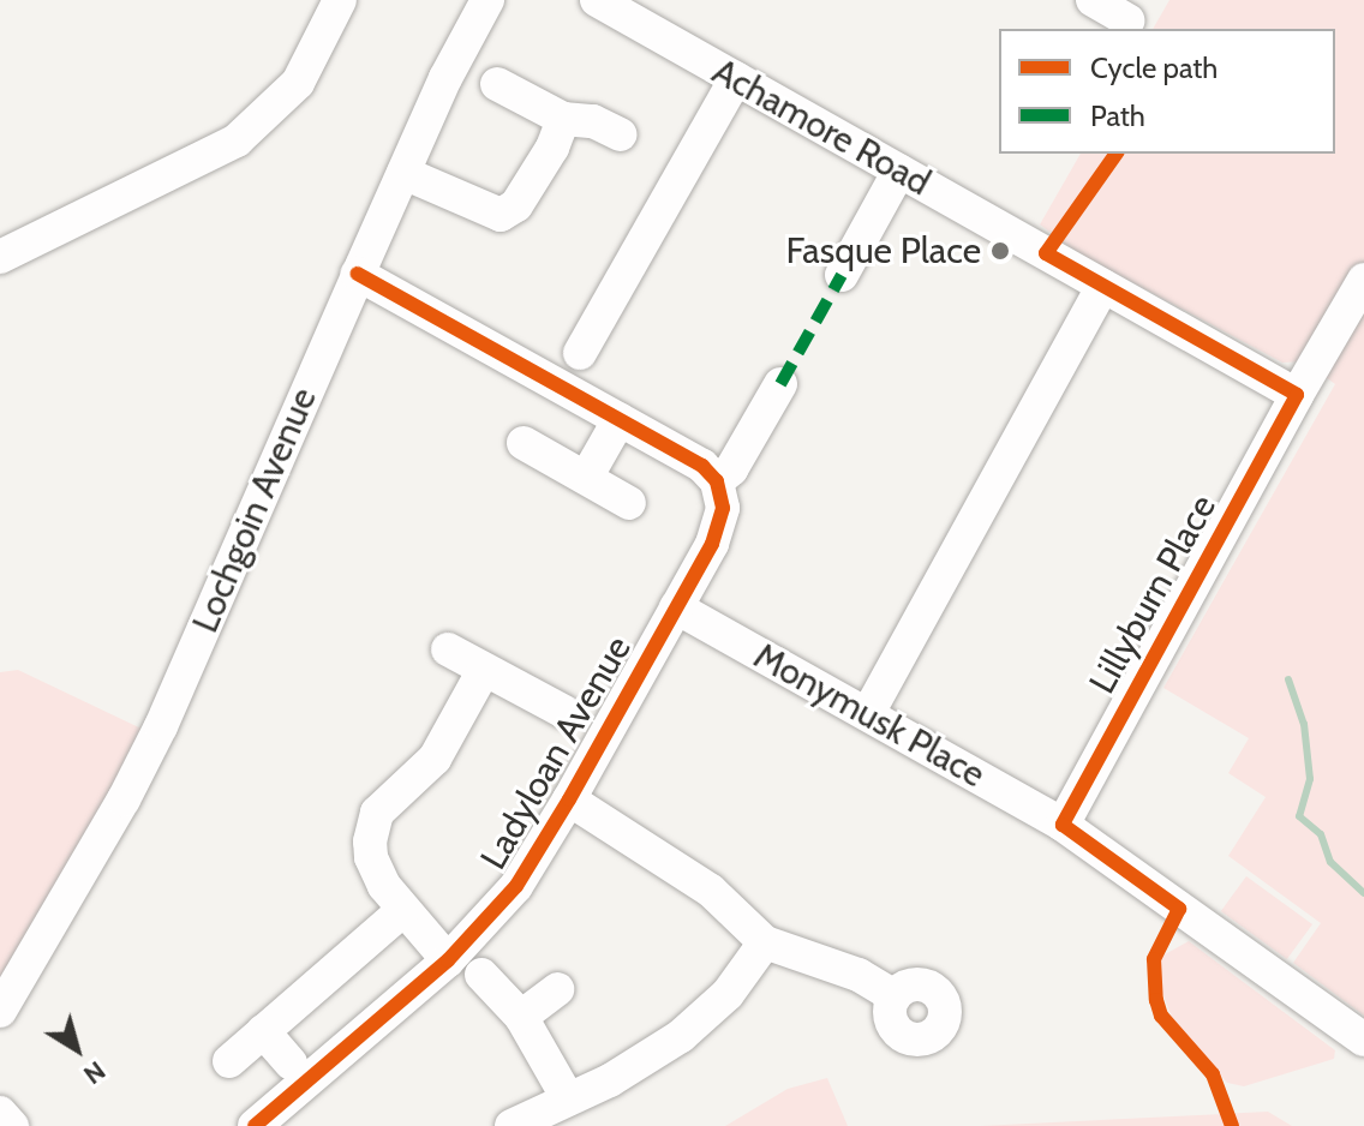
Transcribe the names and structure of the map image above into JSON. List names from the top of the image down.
{
  "streets": {
    "street": [
      "Achamore Road",
      "Lochgoin Avenue",
      "Lillyburn Place",
      "Monymusk Place",
      "Ladyloan Avenue"
    ]
  },
  "crossings": [
    ["Achamore Road", "Lillyburn Place"],
    ["Lillyburn Place", "Monymusk Place"],
    ["Monymusk Place", "Ladyloan Avenue"]
  ],
  "places": ["Fasque Place"],
  "legend": ["Cycle path", "Path"],
  "north": "bottom right"
}
